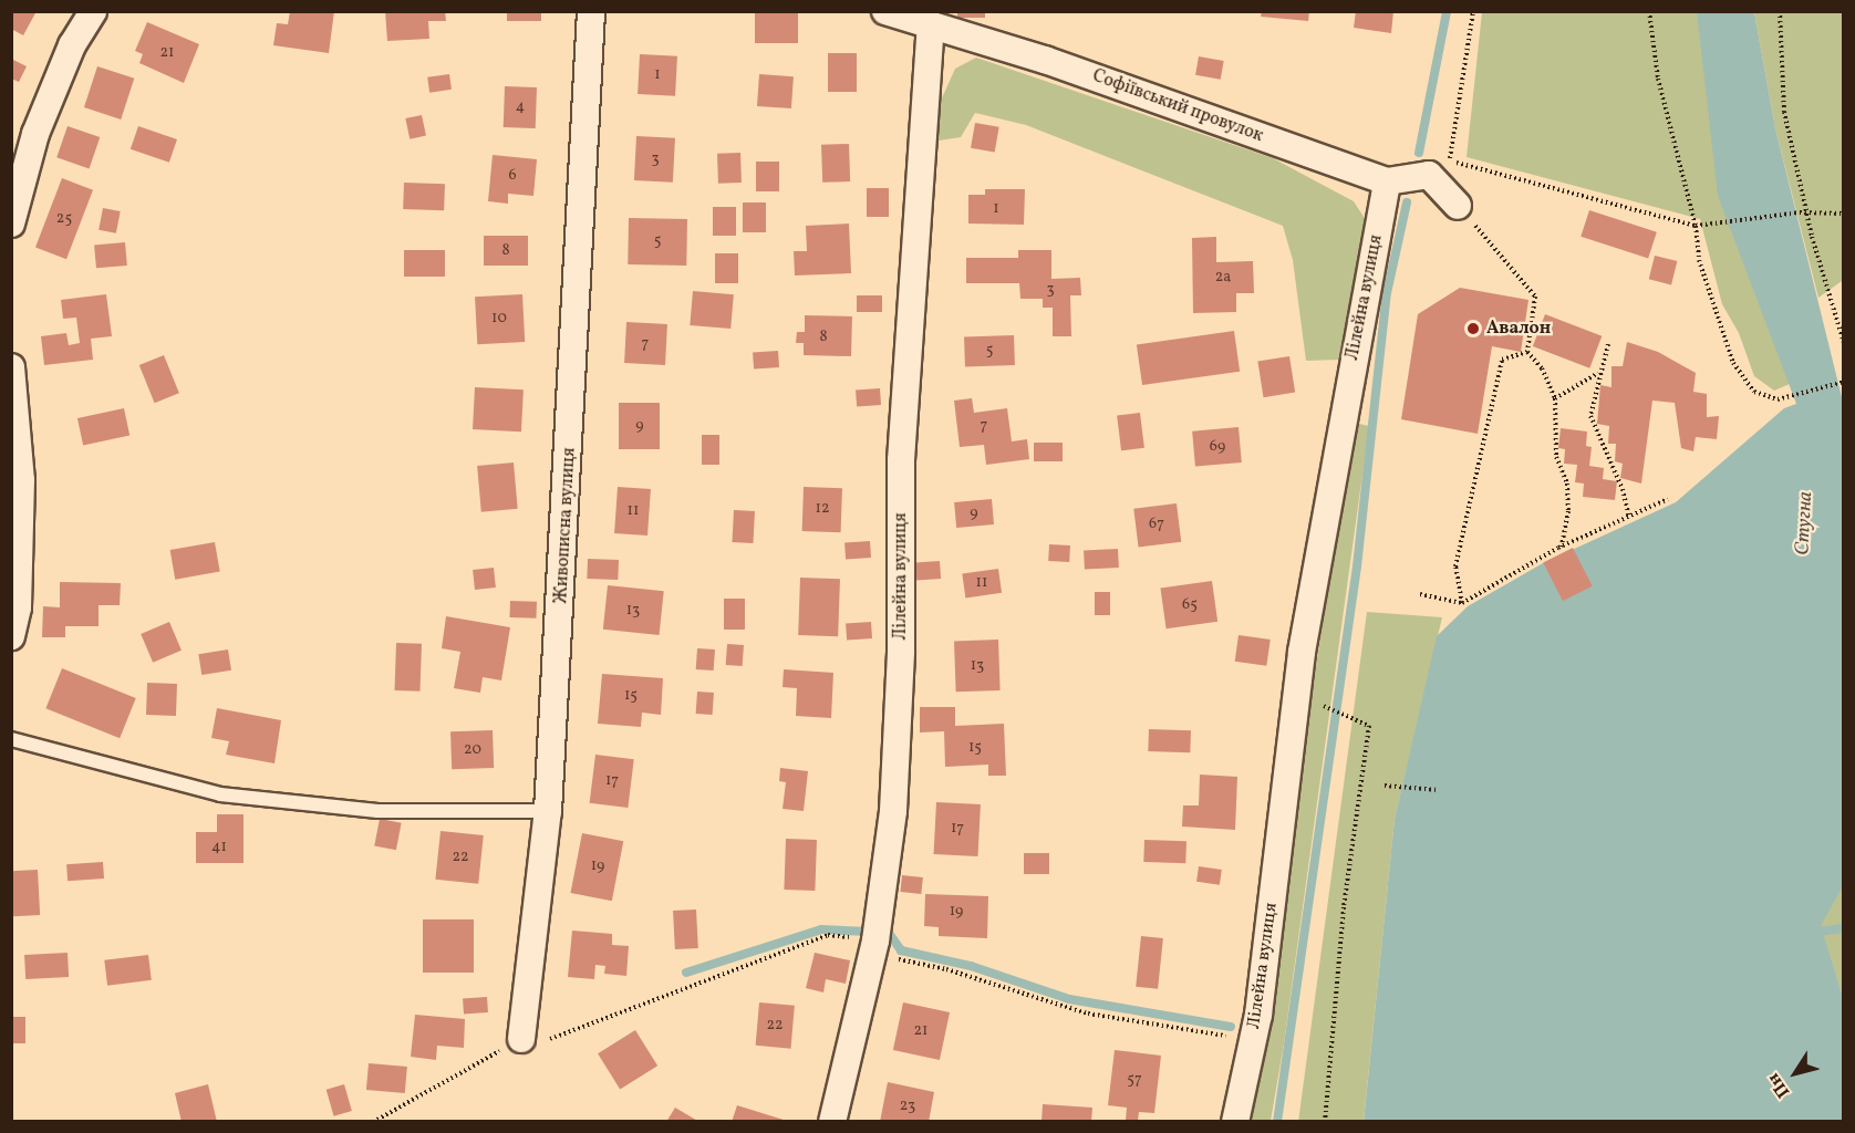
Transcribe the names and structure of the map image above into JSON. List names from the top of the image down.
{
  "streets": {
    "street": ["Софіївський провулок", "Лілейна вулиця", "Живописна вулиця"]
  },
  "crossings": [
    ["Софіївський провулок", "Лілейна вулиця"]
  ],
  "water": ["Стугна"],
  "places": ["Авалон"],
  "house_numbers": [
    "21",
    "1",
    "4",
    "3",
    "6",
    "1",
    "25",
    "5",
    "8",
    "2а",
    "3",
    "10",
    "8",
    "7",
    "5",
    "9",
    "7",
    "69",
    "12",
    "11",
    "9",
    "67",
    "11",
    "65",
    "13",
    "13",
    "15",
    "15",
    "20",
    "17",
    "17",
    "41",
    "22",
    "19",
    "19",
    "22",
    "21",
    "57",
    "23"
  ],
  "north": "bottom left"
}
